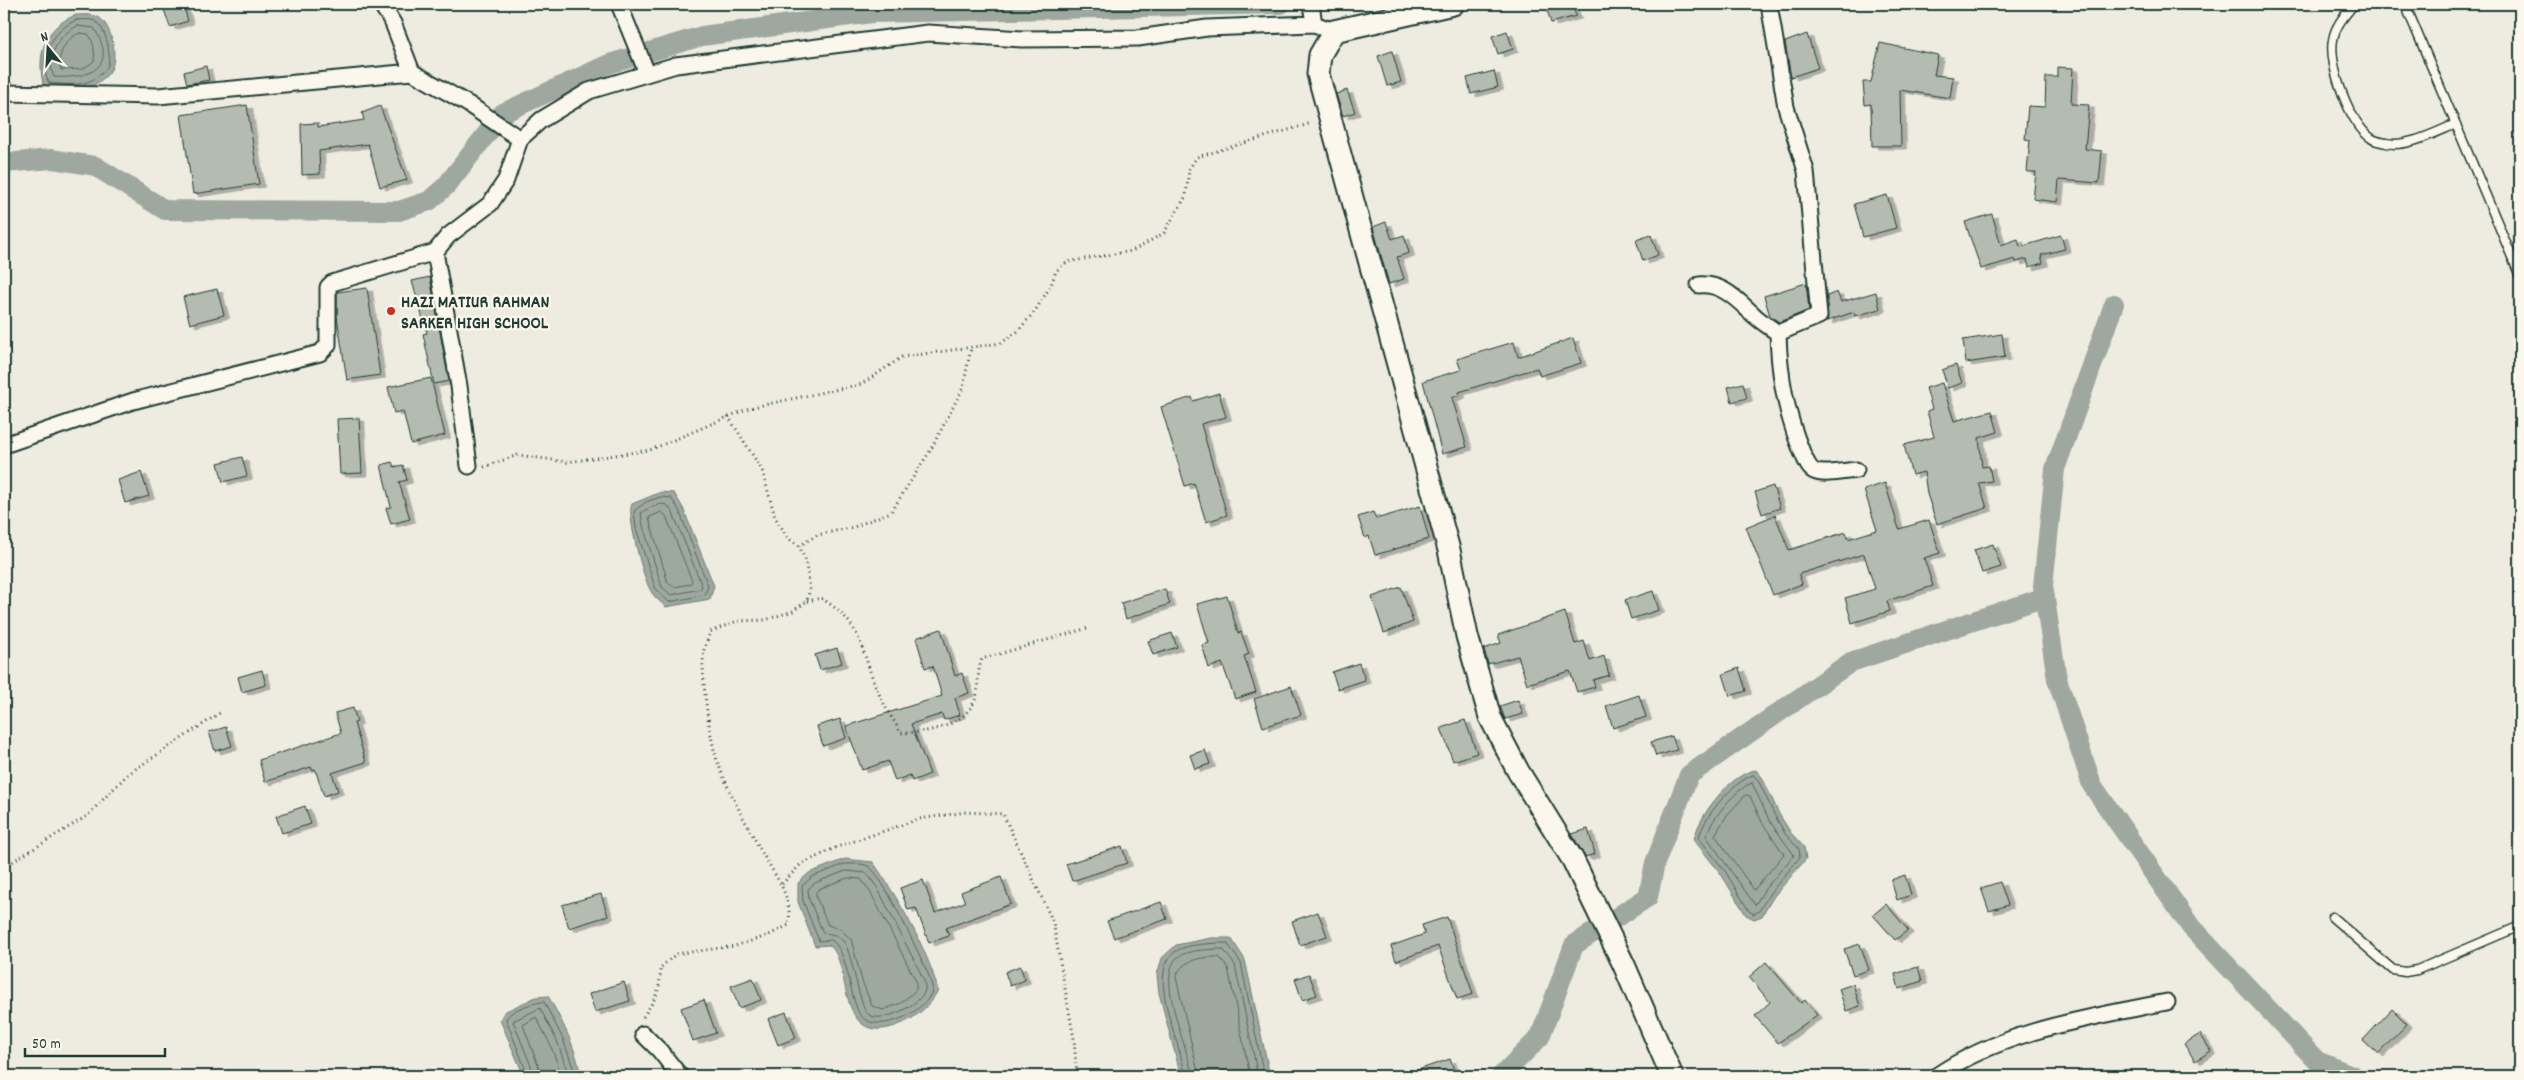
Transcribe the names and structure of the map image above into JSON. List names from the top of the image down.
{
  "places": ["HAZI MATIUR RAHMAN SARKER HIGH SCHOOL"],
  "scale_bar": "50 m",
  "north": "top"
}
